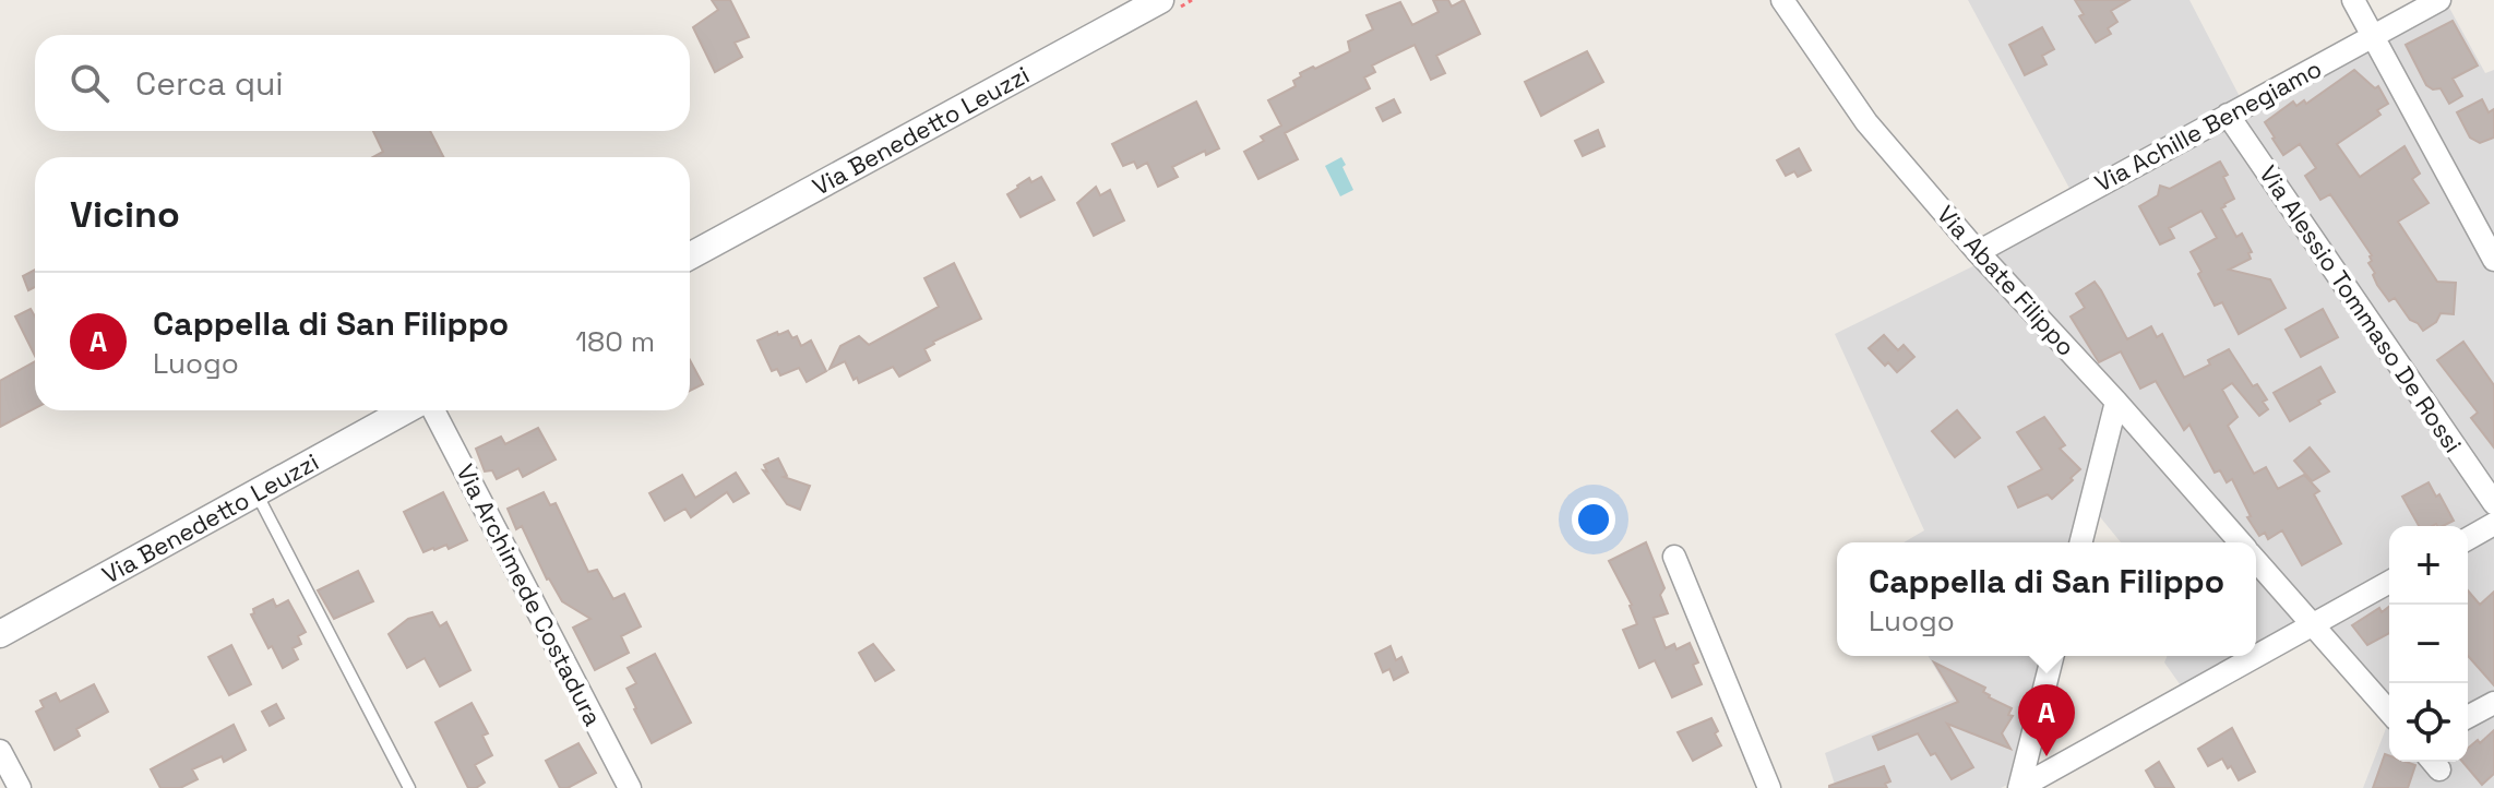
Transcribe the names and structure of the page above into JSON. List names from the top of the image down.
{
  "streets": {
    "street": [
      "Via Achille Benegiamo",
      "Via Benedetto Leuzzi",
      "Via Abate Filippo",
      "Via Alessio Tommaso De Rossi",
      "Via Archimede Costadura"
    ]
  },
  "crossings": [
    ["Via Achille Benegiamo", "Via Abate Filippo"],
    ["Via Achille Benegiamo", "Via Alessio Tommaso De Rossi"]
  ],
  "page": {
    "search": "Cerca qui",
    "heading": "Vicino",
    "list": [
      {
        "mark": "A",
        "name": "Cappella di San Filippo",
        "note": "Luogo",
        "value": "180 m"
      }
    ],
    "map_buttons": ["+", "−"],
    "popup": ["Cappella di San Filippo", "Luogo"],
    "pins": "A"
  }
}
